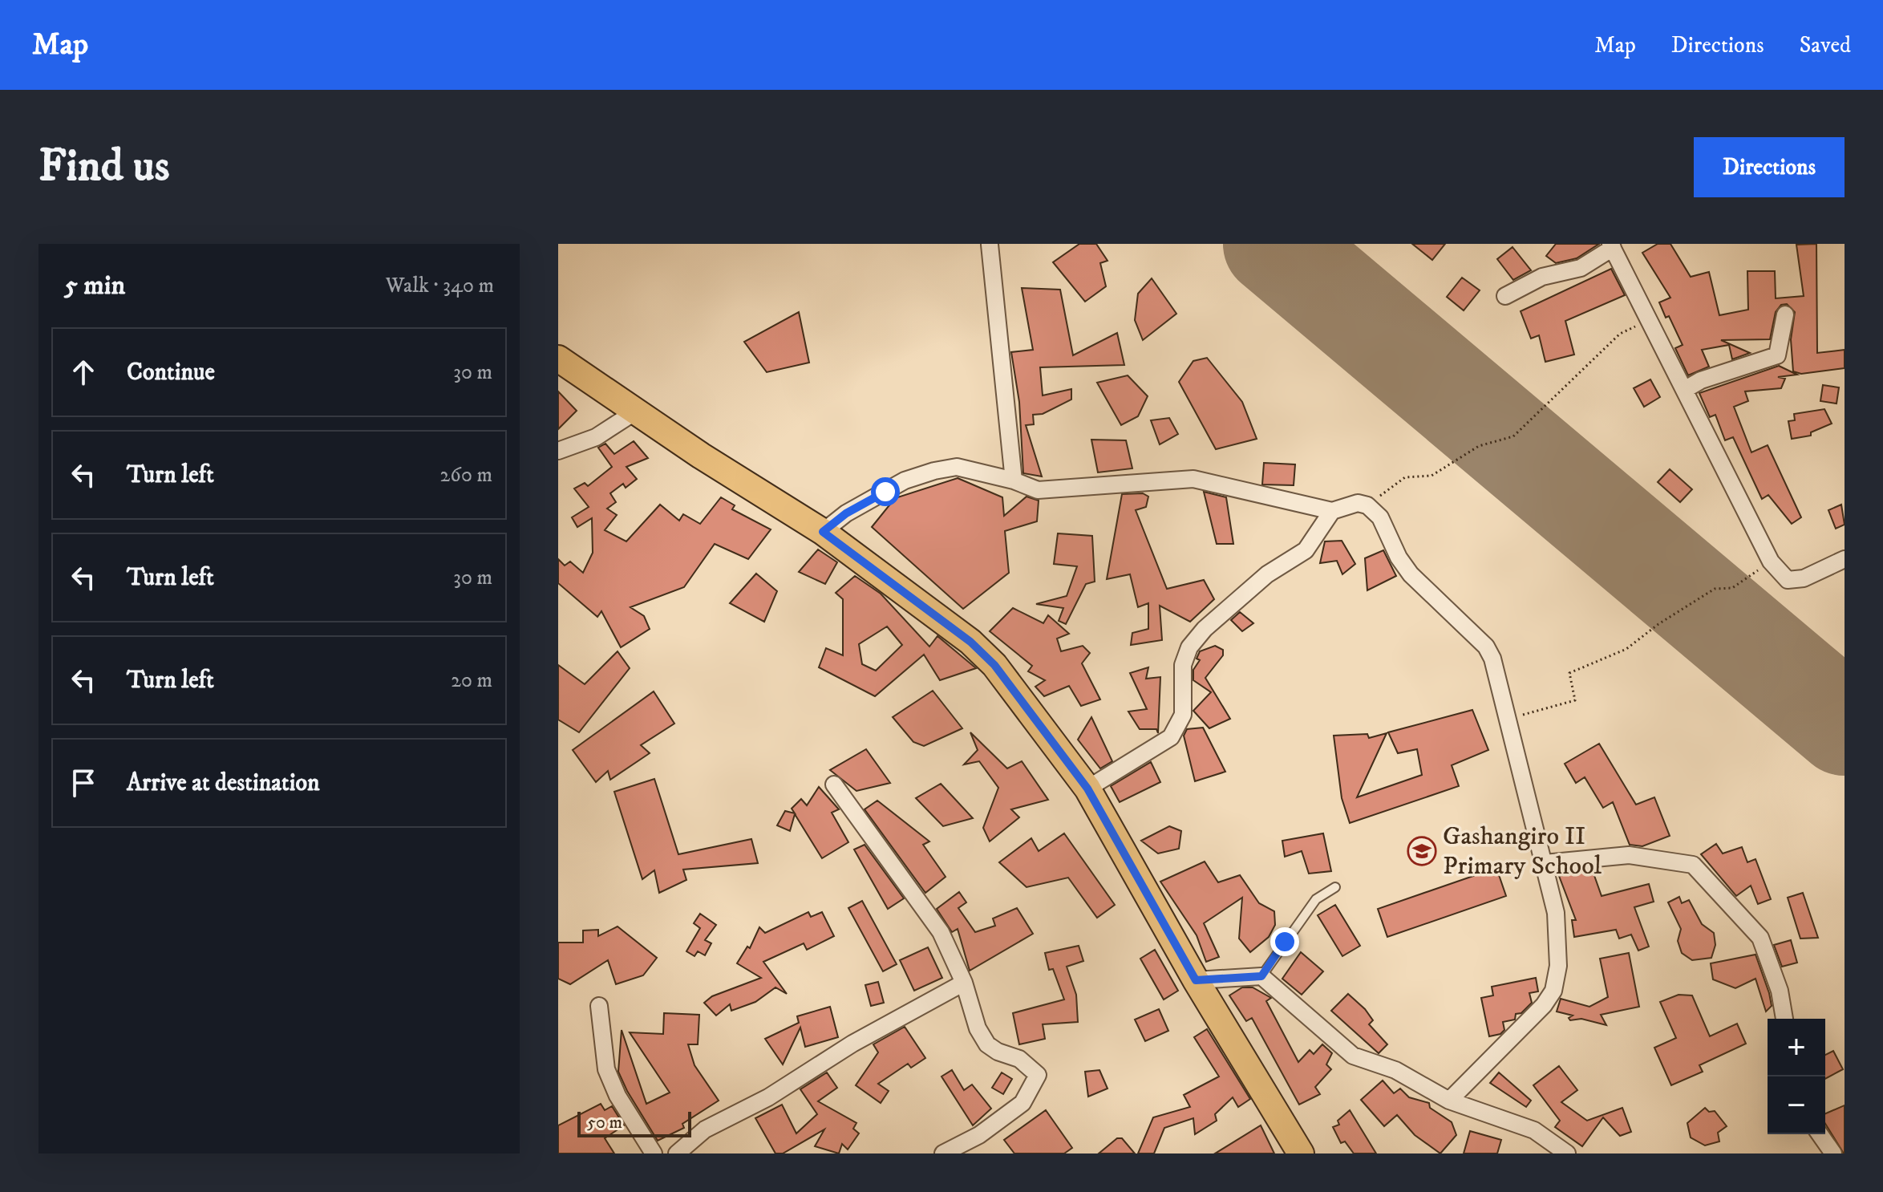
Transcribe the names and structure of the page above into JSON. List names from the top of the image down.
{
  "places": {
    "school or university": ["Gashangiro II Primary School"]
  },
  "scale_bar": "50 m",
  "page": {
    "header": "Map",
    "nav": ["Map", "Directions", "Saved"],
    "buttons": "Directions",
    "title": "Find us",
    "heading": ["5 min", "Walk · 340 m"],
    "list": [
      ["Continue", "30 m"],
      ["Turn left", "260 m"],
      ["Turn left", "30 m"],
      ["Turn left", "20 m"],
      "Arrive at destination"
    ],
    "map_buttons": ["+", "−"],
    "scale": "50 m"
  }
}
